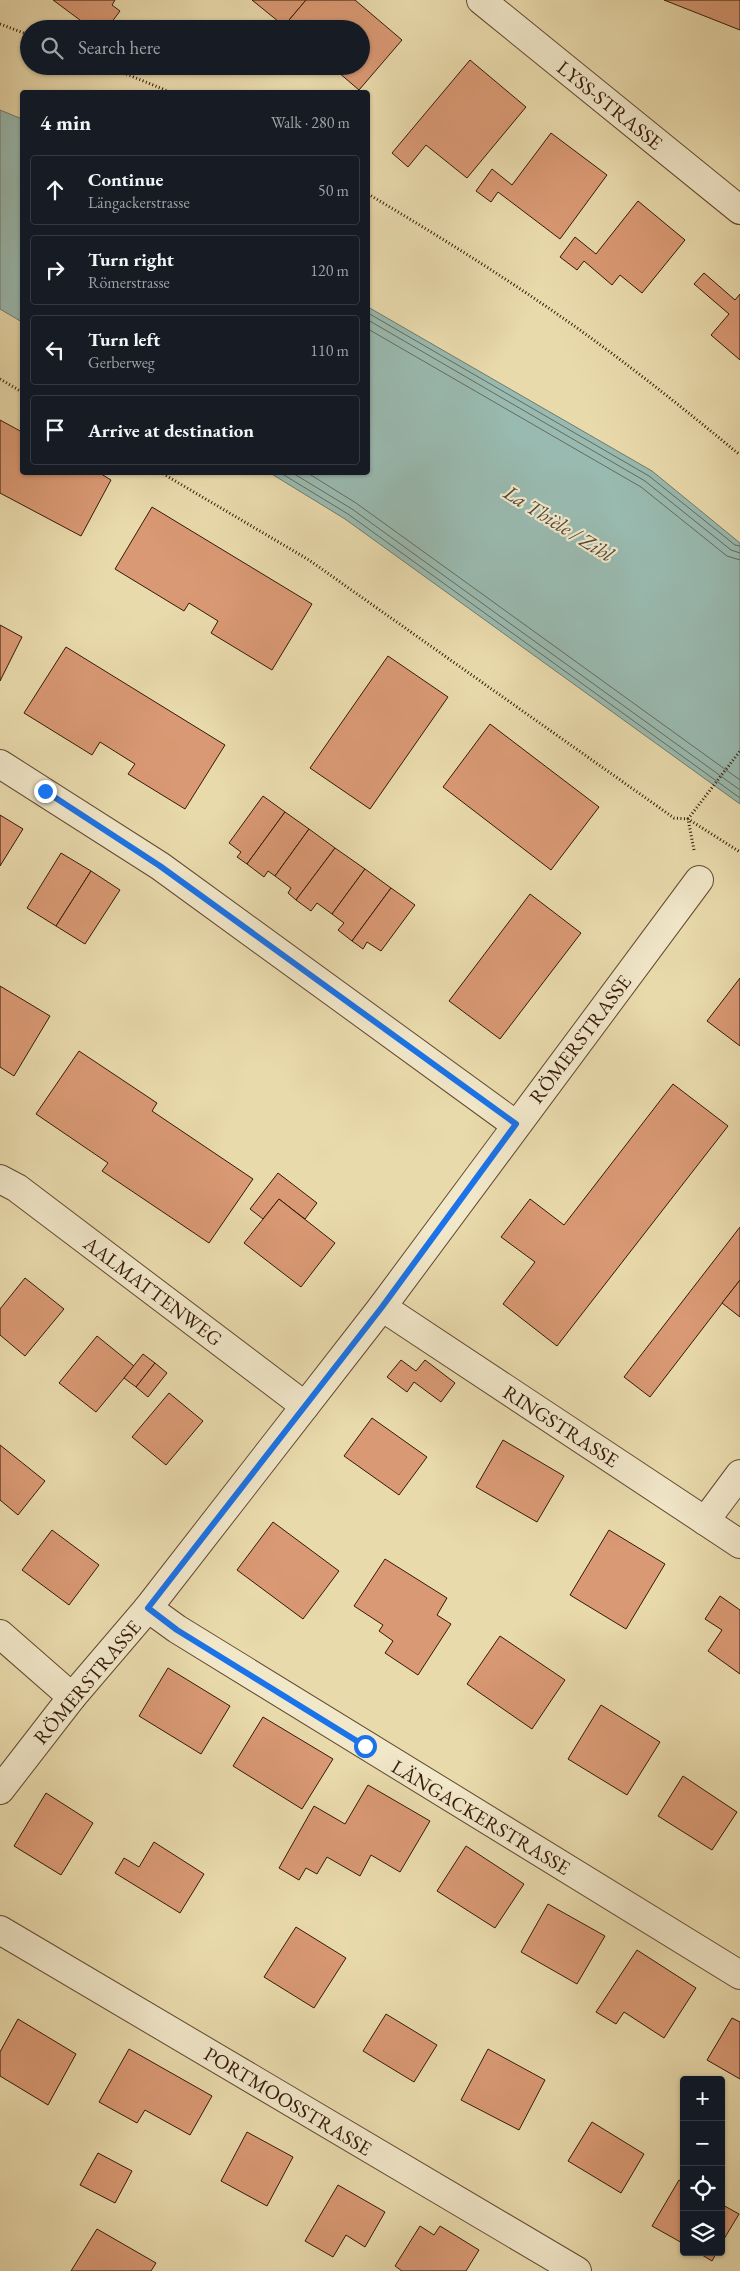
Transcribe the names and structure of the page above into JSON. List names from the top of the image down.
{
  "streets": {
    "street": [
      "LYSS-STRASSE",
      "RÖMERSTRASSE",
      "AALMATTENWEG",
      "RINGSTRASSE",
      "LÄNGACKERSTRASSE",
      "PORTMOOSSTRASSE"
    ]
  },
  "crossings": [
    ["RÖMERSTRASSE", "AALMATTENWEG"],
    ["RÖMERSTRASSE", "RINGSTRASSE"],
    ["RÖMERSTRASSE", "LÄNGACKERSTRASSE"]
  ],
  "water": ["La Thièle / Zihl"],
  "page": {
    "search": "Search here",
    "heading": ["4 min", "Walk · 280 m"],
    "list": [
      ["Continue", "Längackerstrasse", "50 m"],
      ["Turn right", "Römerstrasse", "120 m"],
      ["Turn left", "Gerberweg", "110 m"],
      "Arrive at destination"
    ],
    "map_buttons": ["+", "−"]
  }
}
